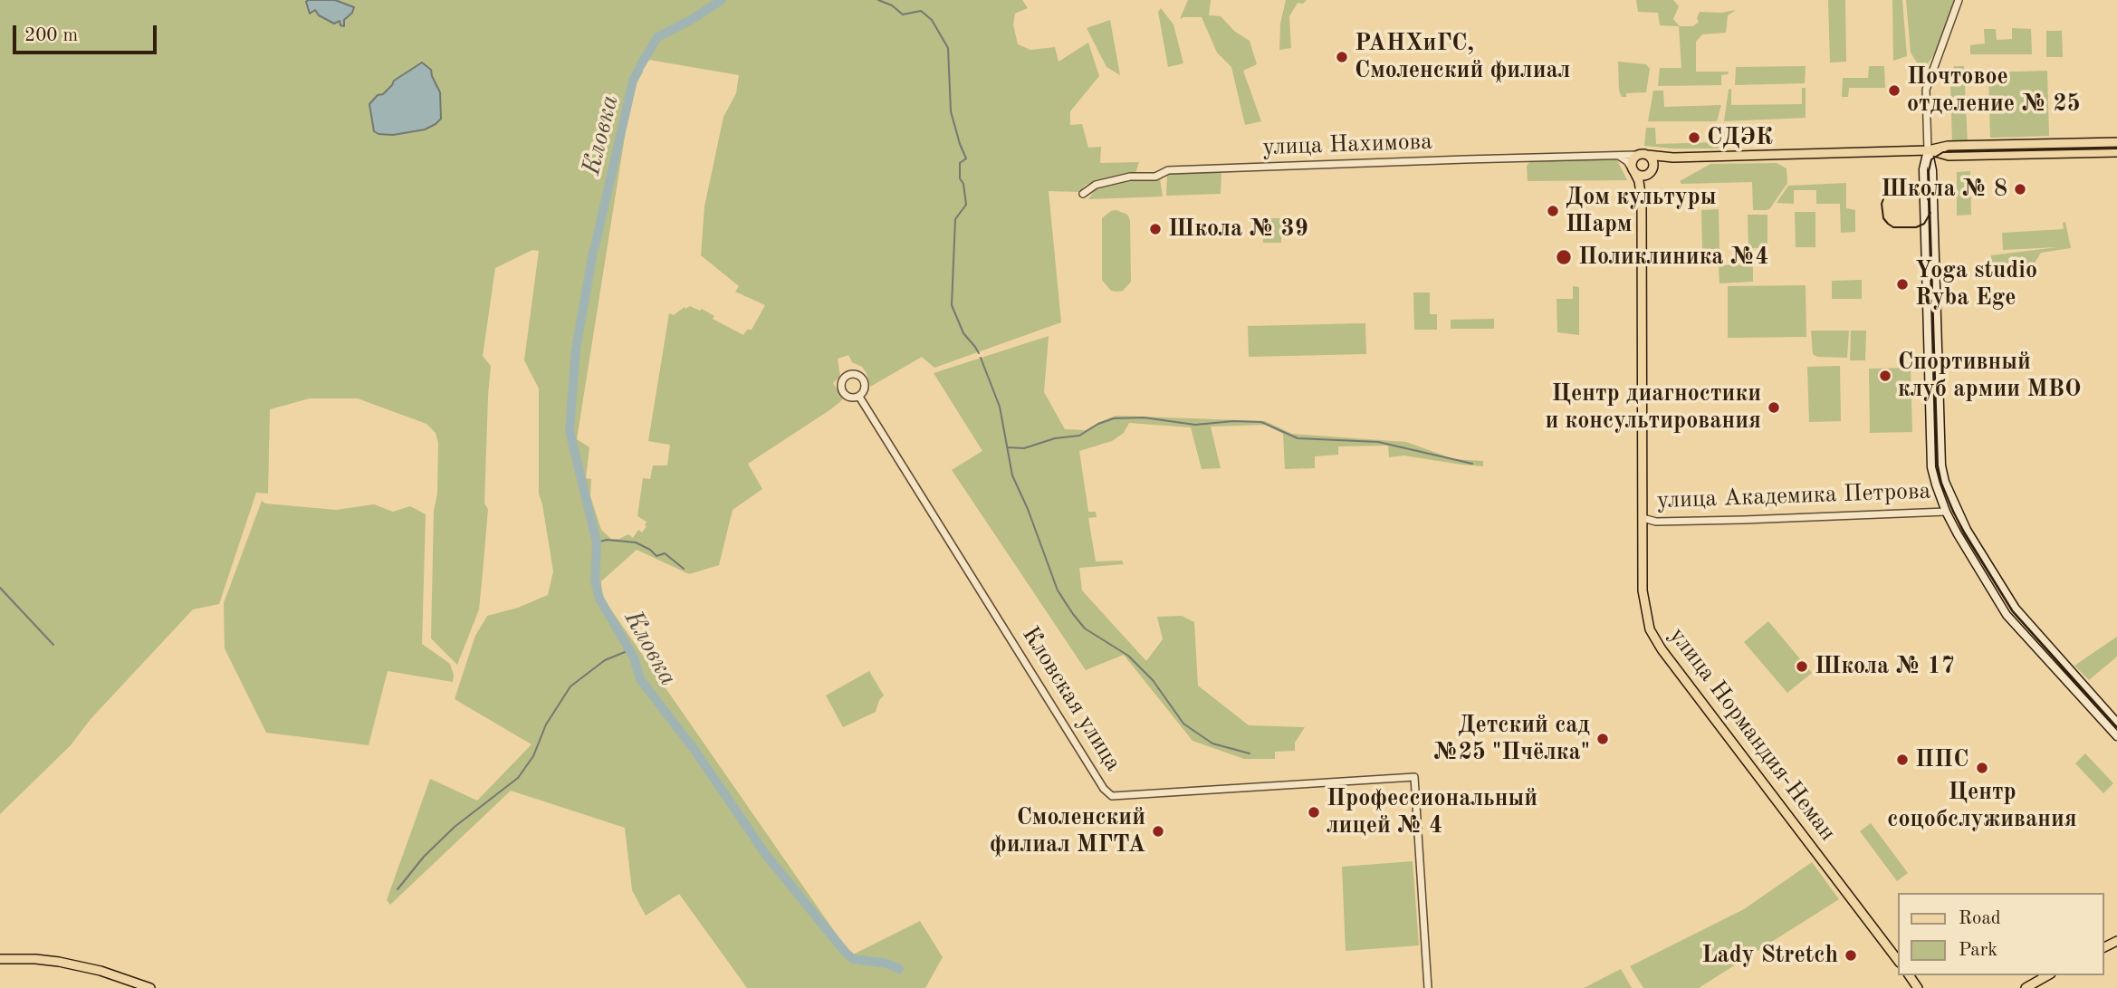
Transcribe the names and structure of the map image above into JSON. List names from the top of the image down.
{
  "streets": {
    "main road": ["улица Нормандия-Неман"],
    "street": ["улица Нахимова", "улица Академика Петрова", "Кловская улица"]
  },
  "crossings": [
    ["улица Академика Петрова", "улица Нормандия-Неман"]
  ],
  "water": ["Кловка"],
  "places": [
    "РАНХиГС, Смоленский филиал",
    "Почтовое отделение № 25",
    "СДЭК",
    "Школа № 8",
    "Дом культуры Шарм",
    "Школа № 39",
    "Поликлиника №4",
    "Yoga studio Ryba Ege",
    "Спортивный клуб армии МВО",
    "Центр диагностики и консультирования",
    "Школа № 17",
    "Детский сад №25 \"Пчёлка\"",
    "ППС",
    "Центр соцобслуживания",
    "Профессиональный лицей № 4",
    "Смоленский филиал МГТА",
    "Lady Stretch"
  ],
  "legend": ["Road", "Park"],
  "scale_bar": "200 m"
}
